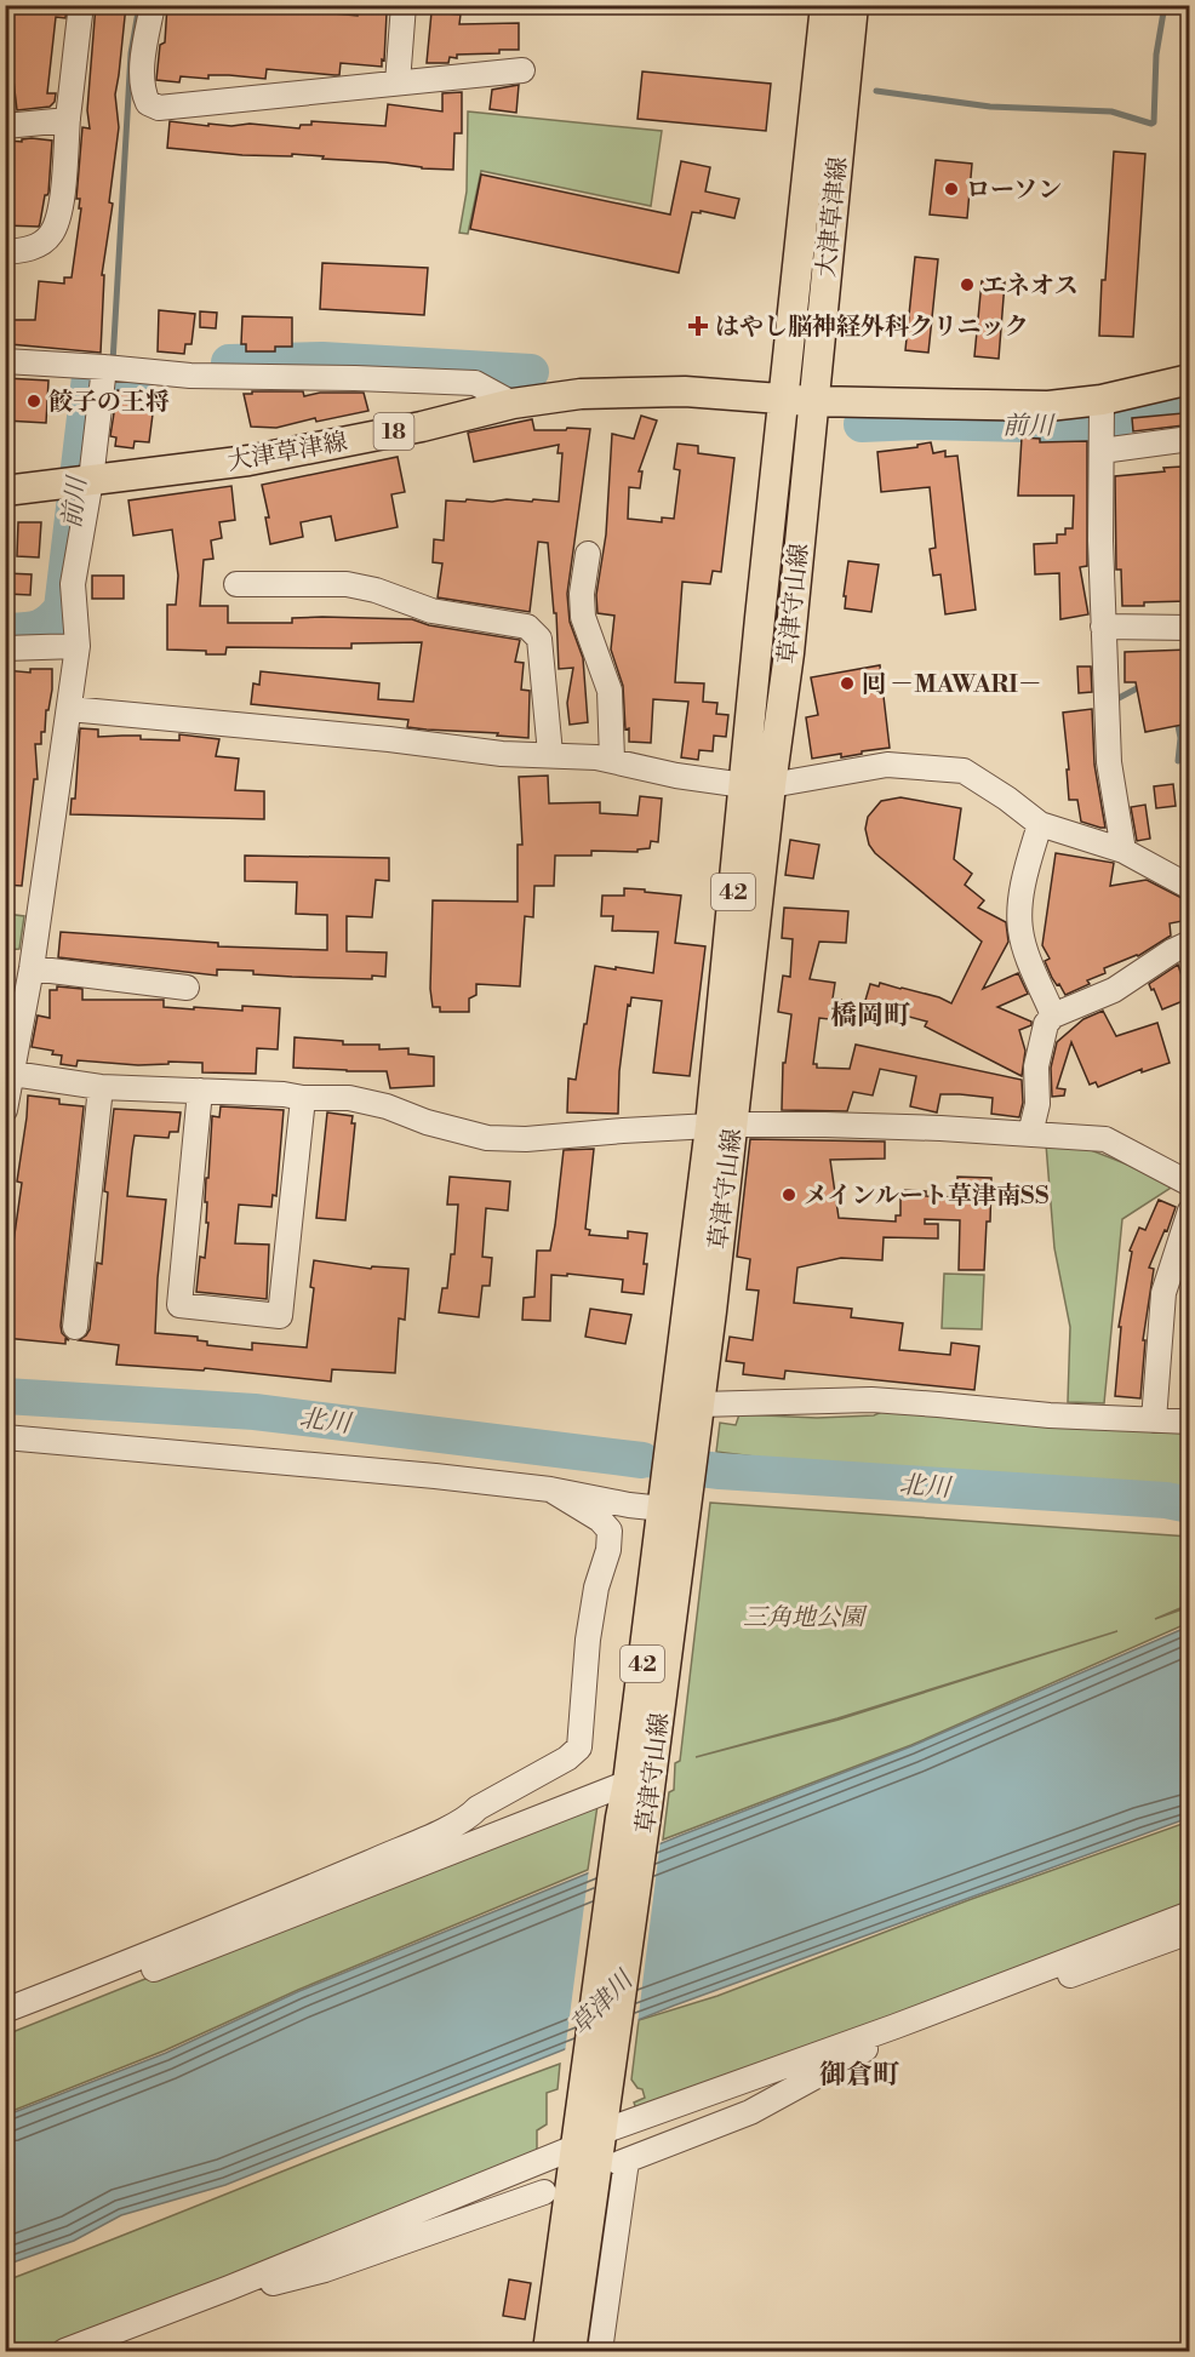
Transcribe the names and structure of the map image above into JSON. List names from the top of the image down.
{
  "streets": {
    "main road": [
      "大津草津線",
      "18",
      "草津守山線",
      "42"
    ]
  },
  "crossings": [
    ["大津草津線", "草津守山線"]
  ],
  "districts": ["橋岡町", "御倉町"],
  "water": ["前川", "北川", "草津川"],
  "parks": ["三角地公園"],
  "places": {
    "other": [
      "ローソン",
      "エネオス",
      "餃子の王将",
      "囘 －MAWARI－",
      "メインルート草津南SS"
    ],
    "health": ["はやし脳神経外科クリニック"]
  }
}
